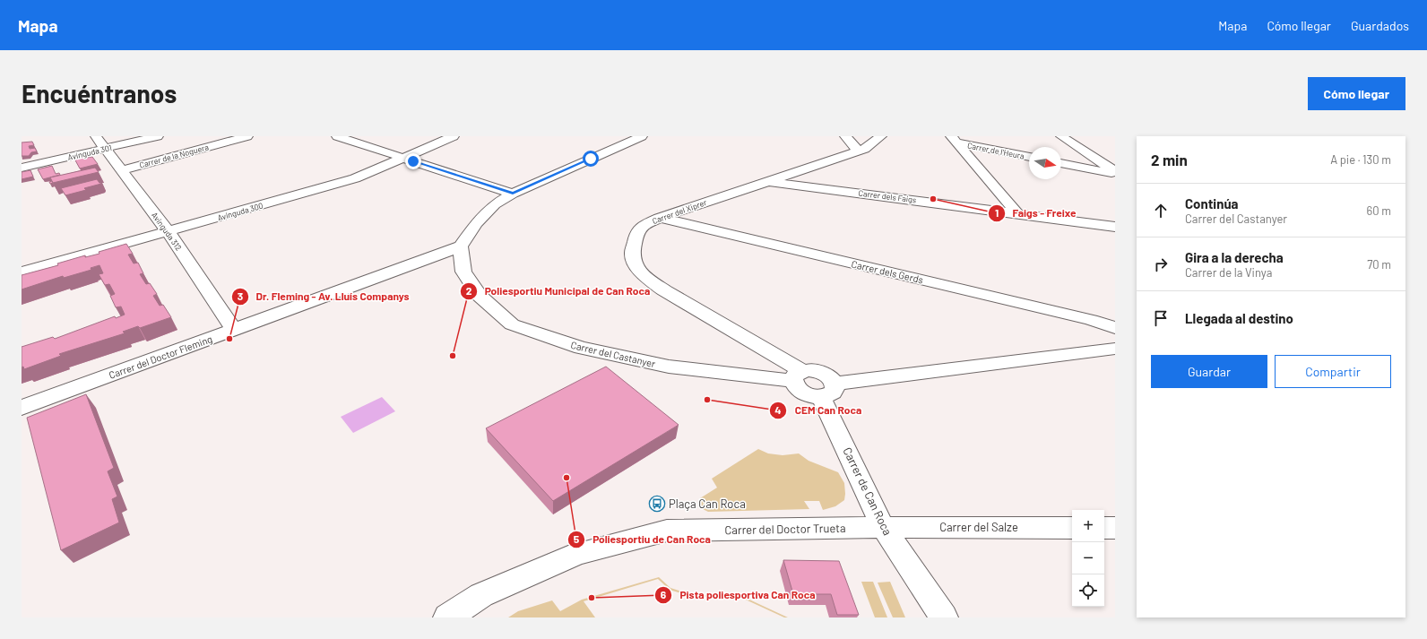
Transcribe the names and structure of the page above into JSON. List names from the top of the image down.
{
  "streets": {
    "street": [
      "Carrer de l'Heura",
      "Avinguda 301",
      "Carrer de la Noguera",
      "Carrer dels Faigs",
      "Avinguda 300",
      "Carrer del Xiprer",
      "Avinguda 312",
      "Carrer dels Gerds",
      "Carrer del Castanyer",
      "Carrer del Doctor Fleming",
      "Carrer de Can Roca",
      "Carrer del Salze",
      "Carrer del Doctor Trueta"
    ]
  },
  "crossings": [
    ["Avinguda 301", "Avinguda 312"],
    ["Carrer de la Noguera", "Avinguda 312"],
    ["Carrer dels Faigs", "Carrer del Xiprer"],
    ["Avinguda 300", "Avinguda 312"],
    ["Carrer del Xiprer", "Carrer dels Gerds"],
    ["Carrer del Xiprer", "Carrer del Castanyer"],
    ["Carrer del Xiprer", "Carrer de Can Roca"],
    ["Avinguda 312", "Carrer del Doctor Fleming"],
    ["Carrer del Castanyer", "Carrer del Doctor Fleming"],
    ["Carrer de Can Roca", "Carrer del Salze"],
    ["Carrer de Can Roca", "Carrer del Doctor Trueta"],
    ["Carrer del Salze", "Carrer del Doctor Trueta"]
  ],
  "places": {
    "other": [
      "Faigs - Freixe",
      "Dr. Fleming - Av. Lluís Companys",
      "Poliesportiu Municipal de Can Roca",
      "CEM Can Roca",
      "Poliesportiu de Can Roca",
      "Pista poliesportiva Can Roca"
    ],
    "bus stop": ["Plaça Can Roca"]
  },
  "north": "right",
  "page": {
    "header": "Mapa",
    "nav": ["Mapa", "Cómo llegar", "Guardados"],
    "buttons": [
      "Cómo llegar",
      ["Guardar", "Compartir"]
    ],
    "title": "Encuéntranos",
    "heading": ["2 min", "A pie · 130 m"],
    "list": [
      ["Continúa", "Carrer del Castanyer", "60 m"],
      ["Gira a la derecha", "Carrer de la Vinya", "70 m"],
      "Llegada al destino"
    ],
    "map_buttons": ["+", "−"]
  }
}
